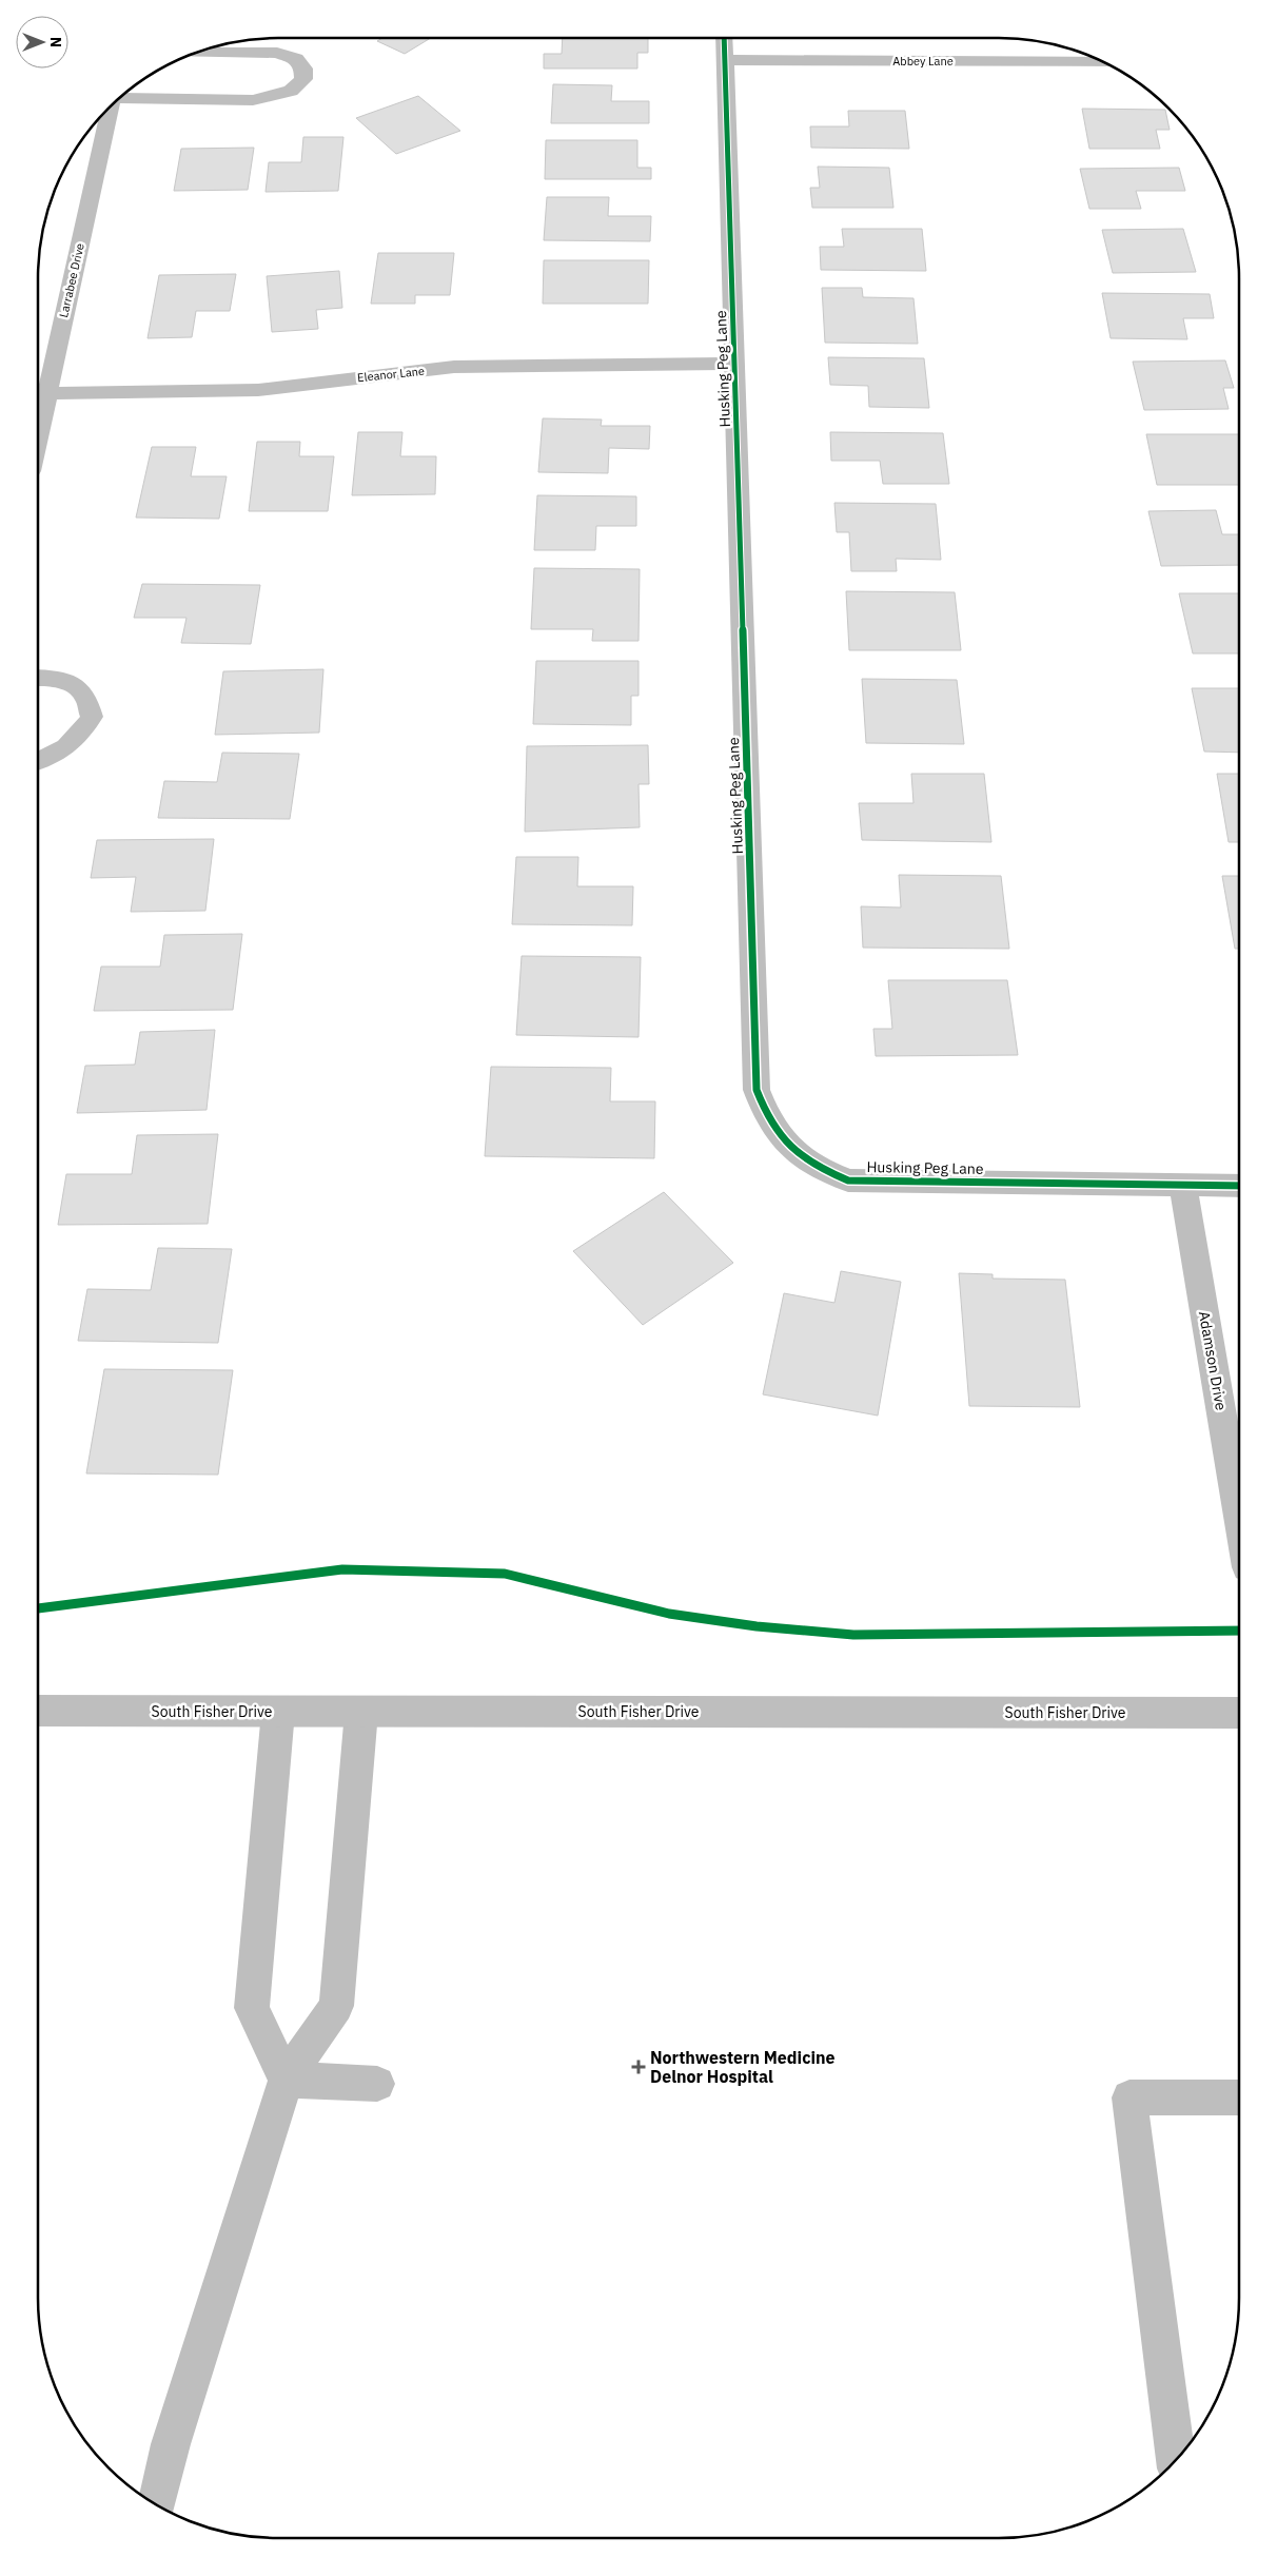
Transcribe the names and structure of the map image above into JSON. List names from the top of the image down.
{
  "streets": {
    "street": [
      "Abbey Lane",
      "Larrabee Drive",
      "Husking Peg Lane",
      "Eleanor Lane",
      "Adamson Drive",
      "South Fisher Drive"
    ]
  },
  "crossings": [
    ["Abbey Lane", "Husking Peg Lane"],
    ["Larrabee Drive", "Eleanor Lane"],
    ["Husking Peg Lane", "Eleanor Lane"],
    ["Husking Peg Lane", "Adamson Drive"]
  ],
  "places": {
    "health": ["Northwestern Medicine Delnor Hospital"]
  },
  "north": "right"
}
